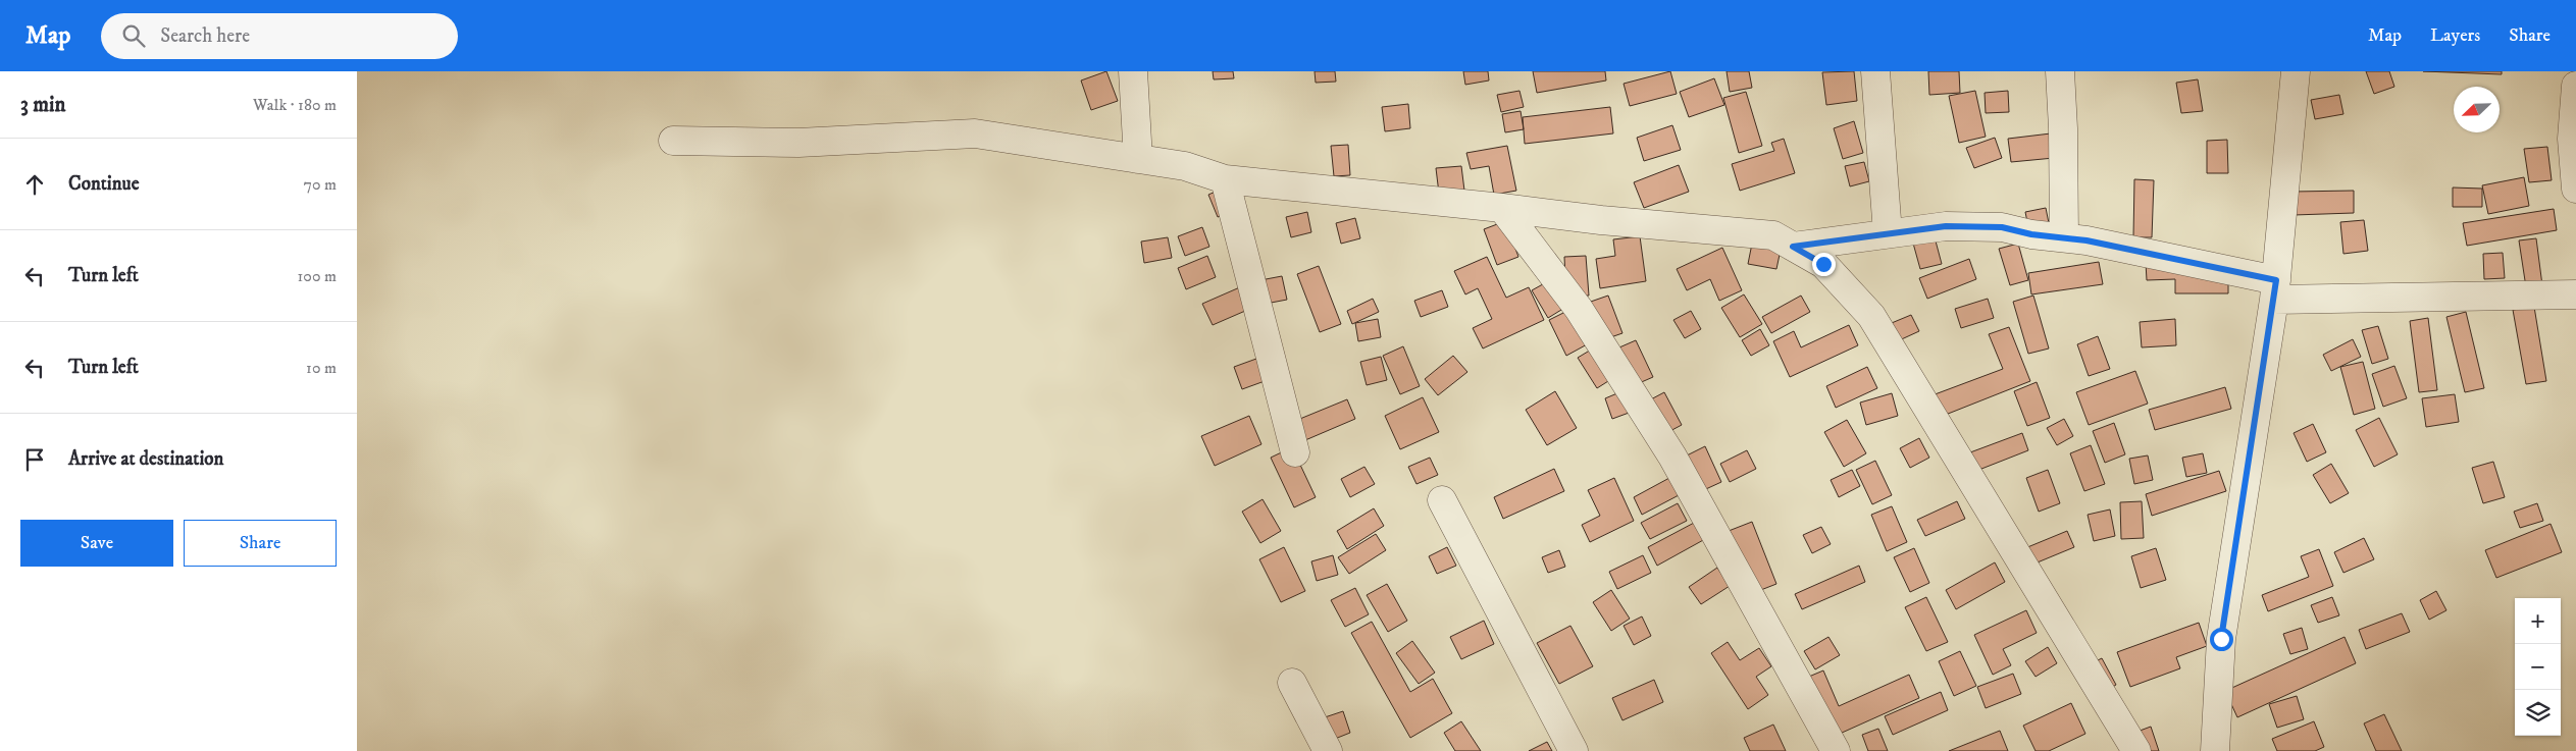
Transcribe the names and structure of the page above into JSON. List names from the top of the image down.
{
  "north": "bottom left",
  "page": {
    "header": "Map",
    "search": "Search here",
    "nav": ["Map", "Layers", "Share"],
    "heading": ["3 min", "Walk · 180 m"],
    "list": [
      ["Continue", "70 m"],
      ["Turn left", "100 m"],
      ["Turn left", "10 m"],
      "Arrive at destination"
    ],
    "buttons": ["Save", "Share"],
    "map_buttons": ["+", "−"]
  }
}
